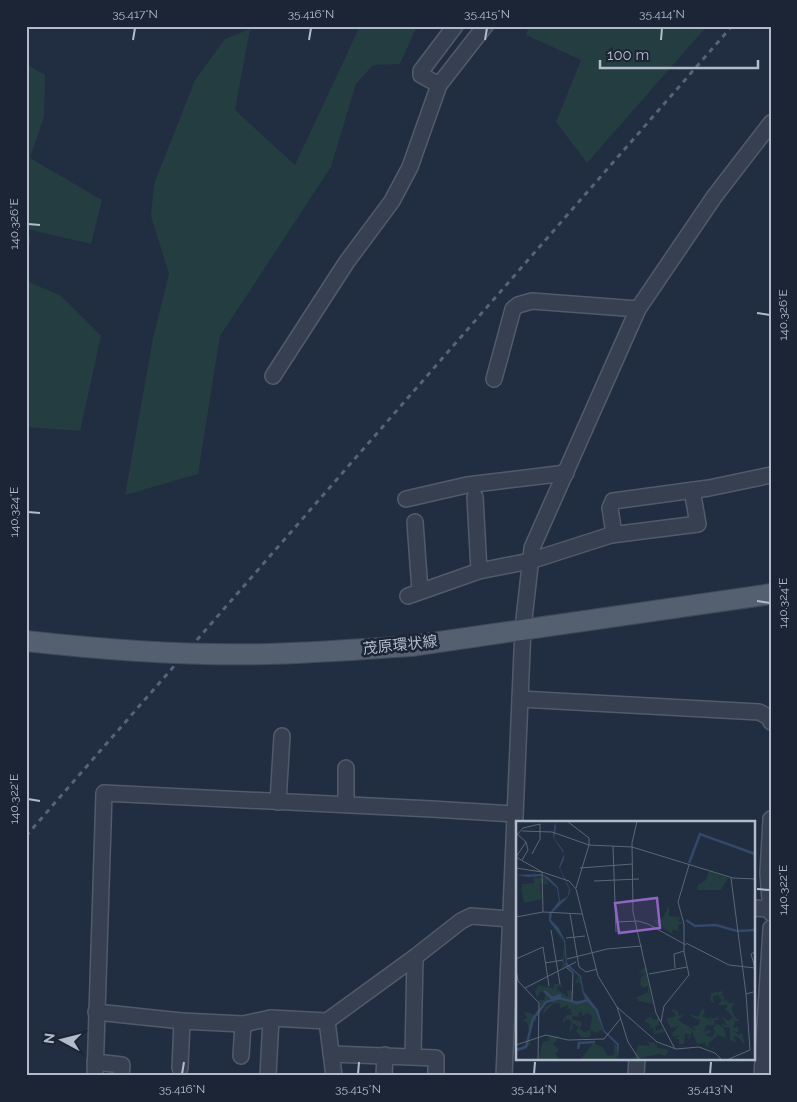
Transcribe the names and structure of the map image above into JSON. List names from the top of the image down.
{
  "streets": {
    "main road": ["茂原環状線"]
  },
  "scale_bar": "100 m",
  "north": "left",
  "coordinates": [
    "35.417°N",
    "35.416°N",
    "35.415°N",
    "35.414°N",
    "140.326°E",
    "140.324°E",
    "140.322°E",
    "35.413°N"
  ]
}
